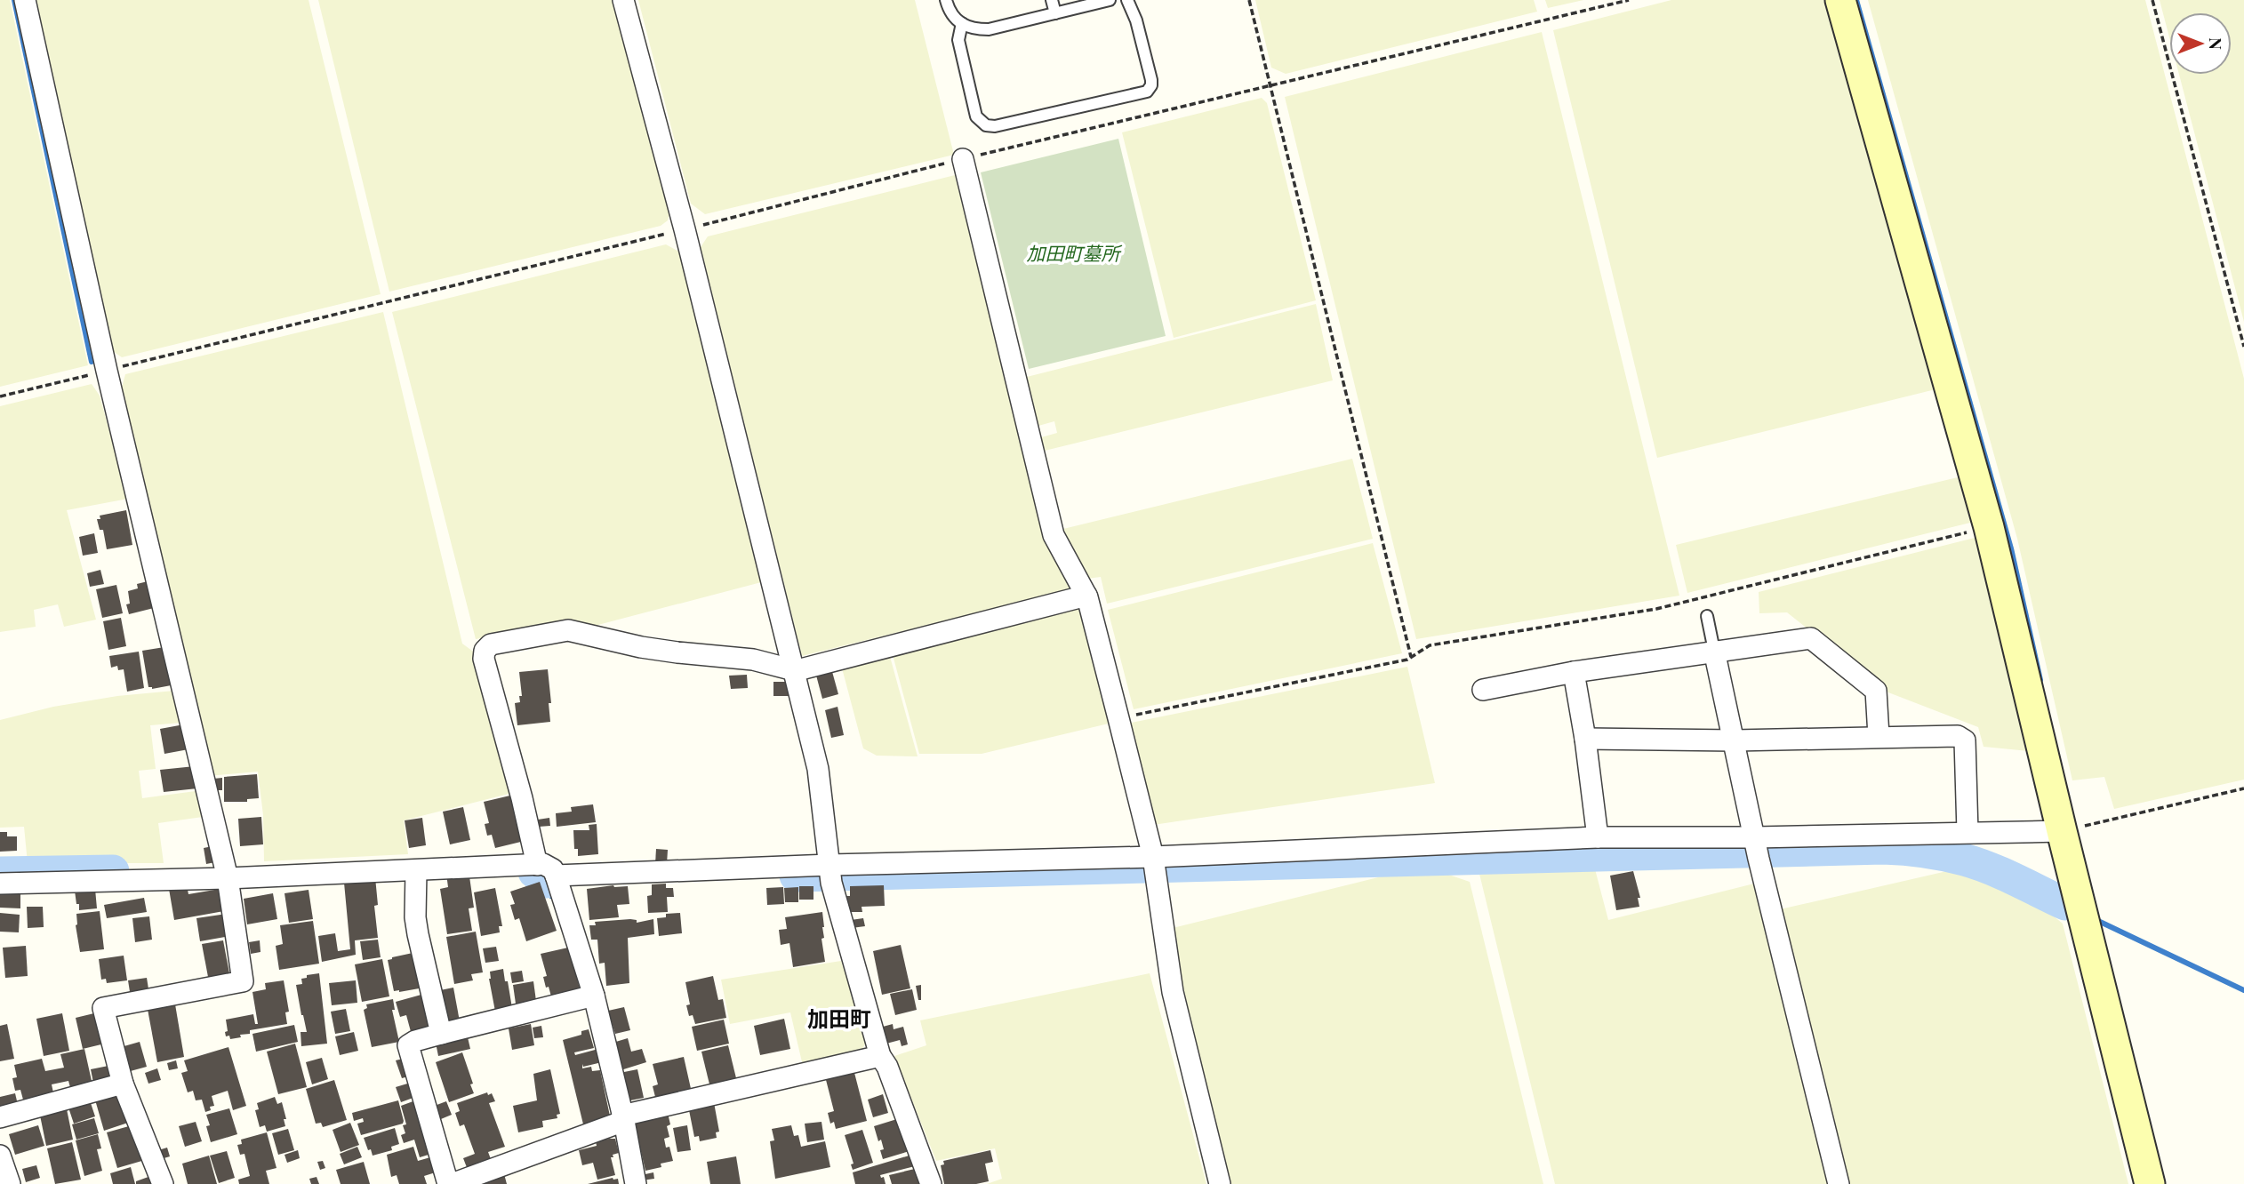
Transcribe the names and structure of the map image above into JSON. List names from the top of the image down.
{
  "districts": ["加田町"],
  "parks": ["加田町墓所"],
  "north": "right"
}
